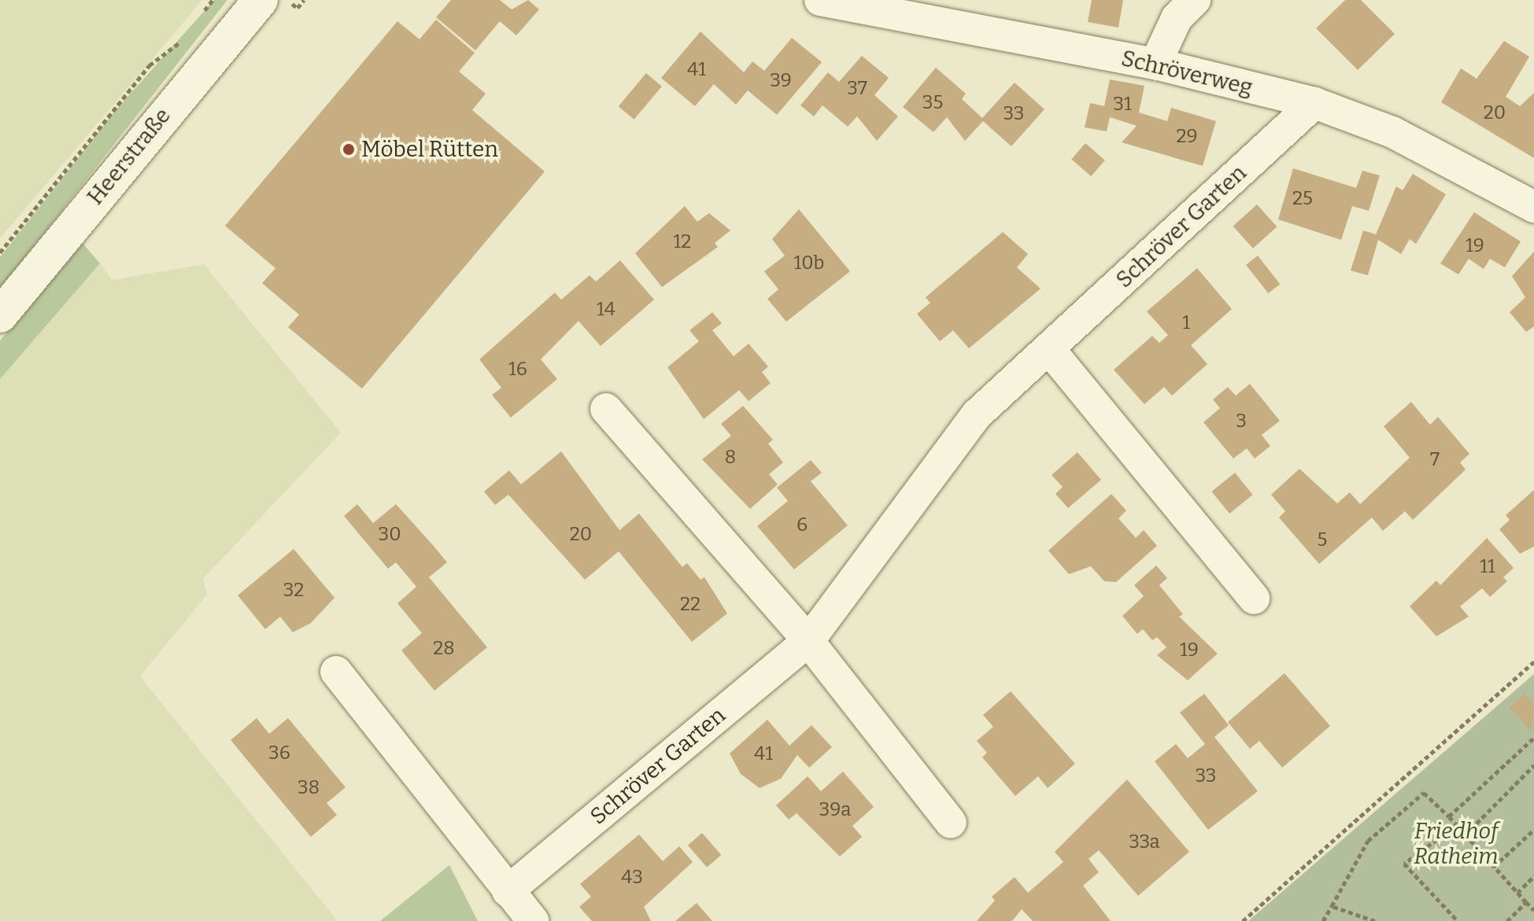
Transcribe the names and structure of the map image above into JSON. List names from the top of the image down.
{
  "streets": {
    "main road": ["Heerstraße"],
    "street": ["Schröverweg", "Schröver Garten"]
  },
  "crossings": [
    ["Schröverweg", "Schröver Garten"]
  ],
  "parks": ["Friedhof Ratheim"],
  "places": ["Möbel Rütten"],
  "house_numbers": [
    "41",
    "39",
    "37",
    "35",
    "31",
    "20",
    "33",
    "29",
    "25",
    "12",
    "19",
    "10b",
    "14",
    "1",
    "16",
    "3",
    "8",
    "7",
    "6",
    "30",
    "20",
    "5",
    "11",
    "32",
    "22",
    "28",
    "19",
    "36",
    "41",
    "33",
    "38",
    "39a",
    "33a",
    "43"
  ]
}
